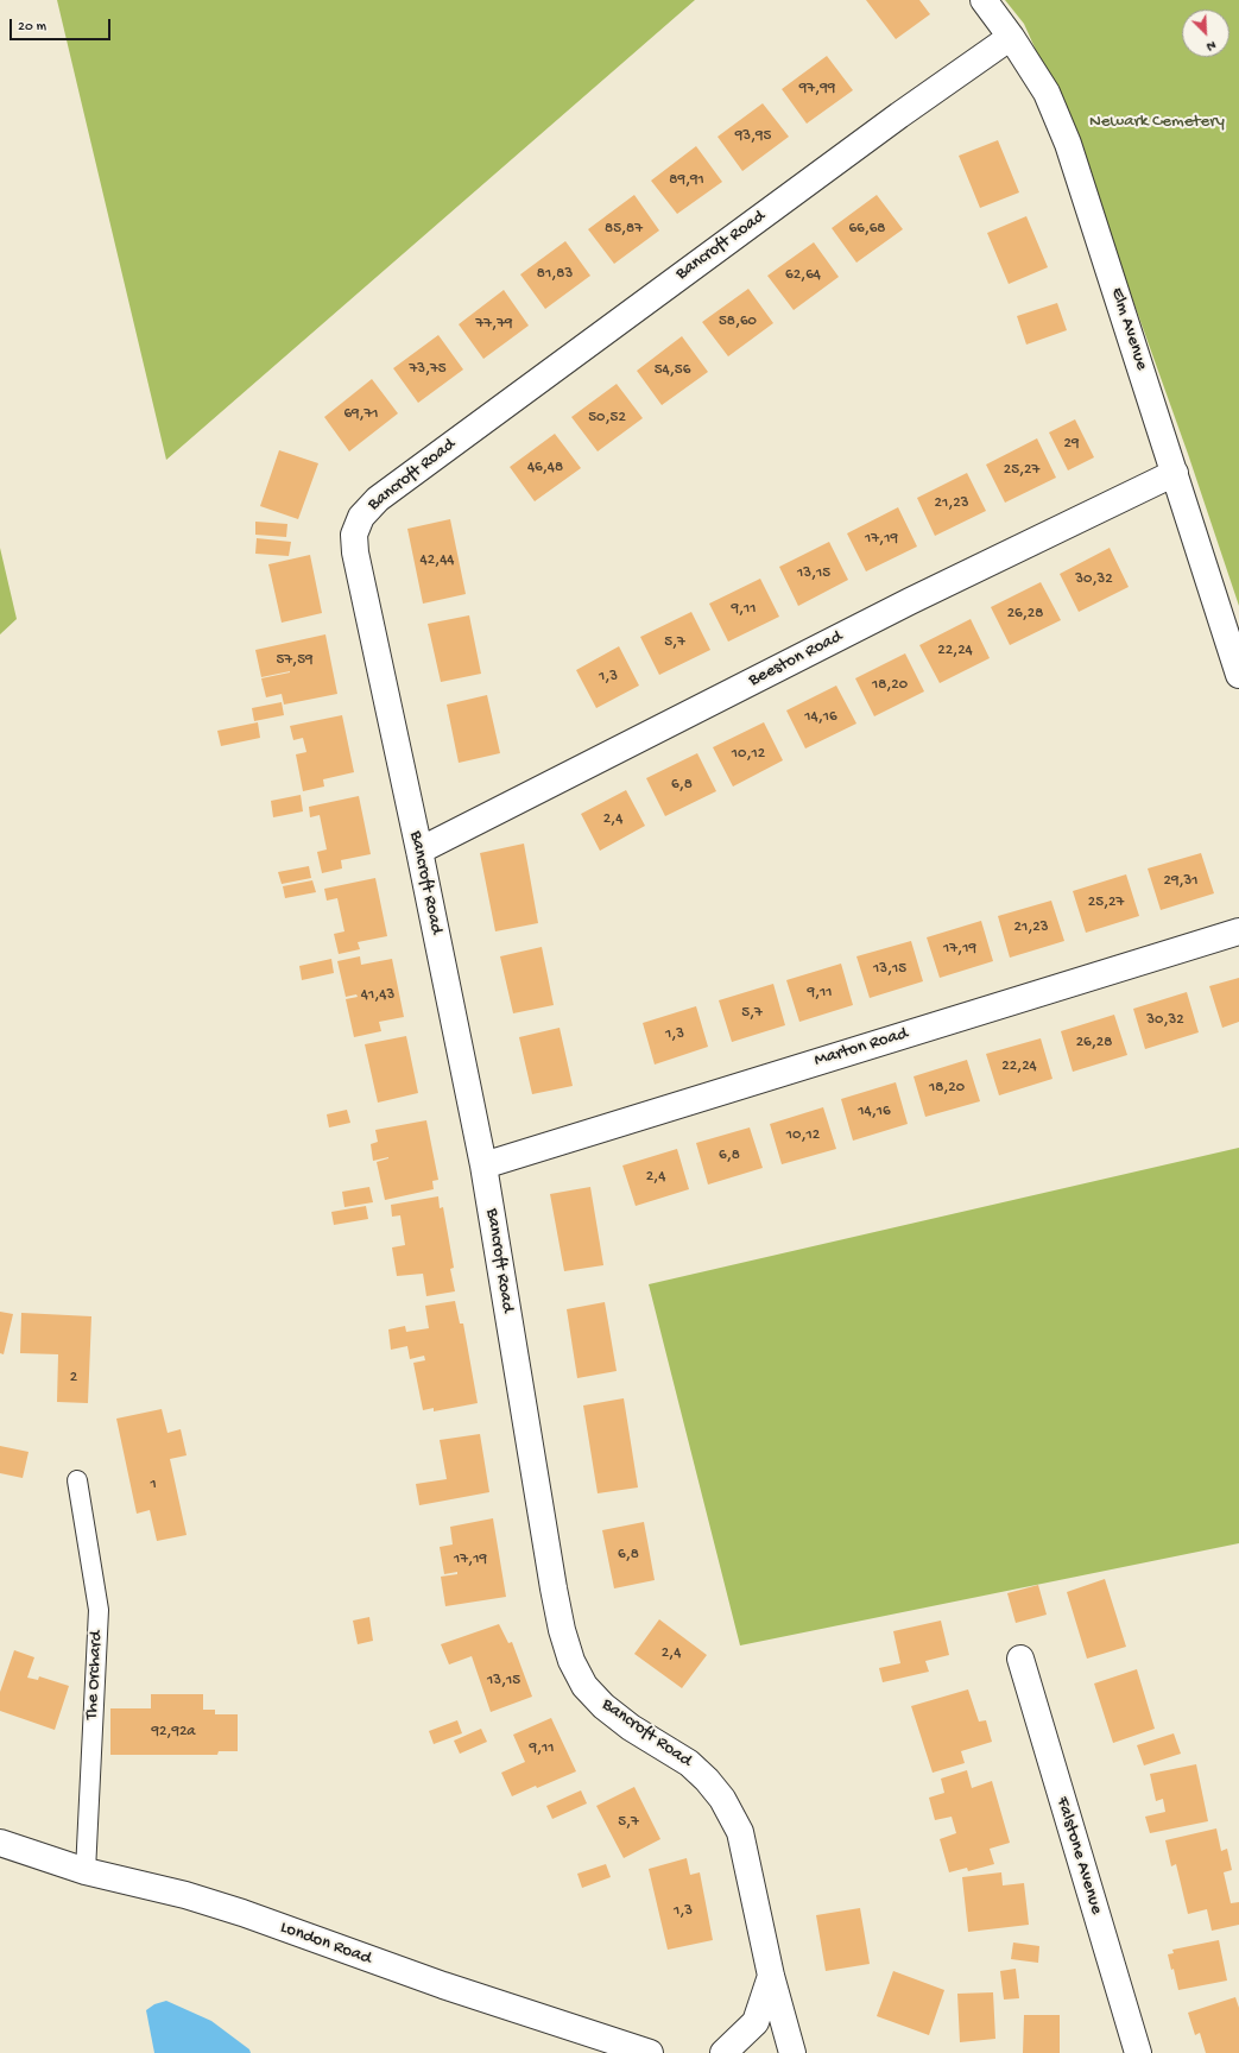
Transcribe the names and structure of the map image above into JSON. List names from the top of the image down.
{
  "streets": {
    "street": [
      "Bancroft Road",
      "Elm Avenue",
      "Beeston Road",
      "Marton Road",
      "Falstone Avenue",
      "London Road"
    ],
    "lane": ["The Orchard"]
  },
  "crossings": [
    ["Bancroft Road", "Elm Avenue"],
    ["Bancroft Road", "Beeston Road"],
    ["Bancroft Road", "Marton Road"],
    ["Elm Avenue", "Beeston Road"],
    ["The Orchard", "London Road"]
  ],
  "parks": ["Newark Cemetery"],
  "house_numbers": [
    "97,99",
    "93,95",
    "89,91",
    "85,87",
    "66,68",
    "81,83",
    "62,64",
    "58,60",
    "77,79",
    "73,75",
    "54,56",
    "69,71",
    "50,52",
    "29",
    "46,48",
    "25,27",
    "21,23",
    "17,19",
    "42,44",
    "13,15",
    "30,32",
    "9,11",
    "26,28",
    "5,7",
    "22,24",
    "57,59",
    "1,3",
    "18,20",
    "14,16",
    "10,12",
    "6,8",
    "2,4",
    "29,31",
    "25,27",
    "21,23",
    "17,19",
    "13,15",
    "9,11",
    "41,43",
    "5,7",
    "30,32",
    "1,3",
    "26,28",
    "22,24",
    "18,20",
    "14,16",
    "10,12",
    "6,8",
    "2,4",
    "2",
    "1",
    "6,8",
    "17,19",
    "2,4",
    "13,15",
    "92,92a",
    "9,11",
    "5,7",
    "1,3"
  ],
  "scale_bar": "20 m",
  "north": "bottom right"
}
